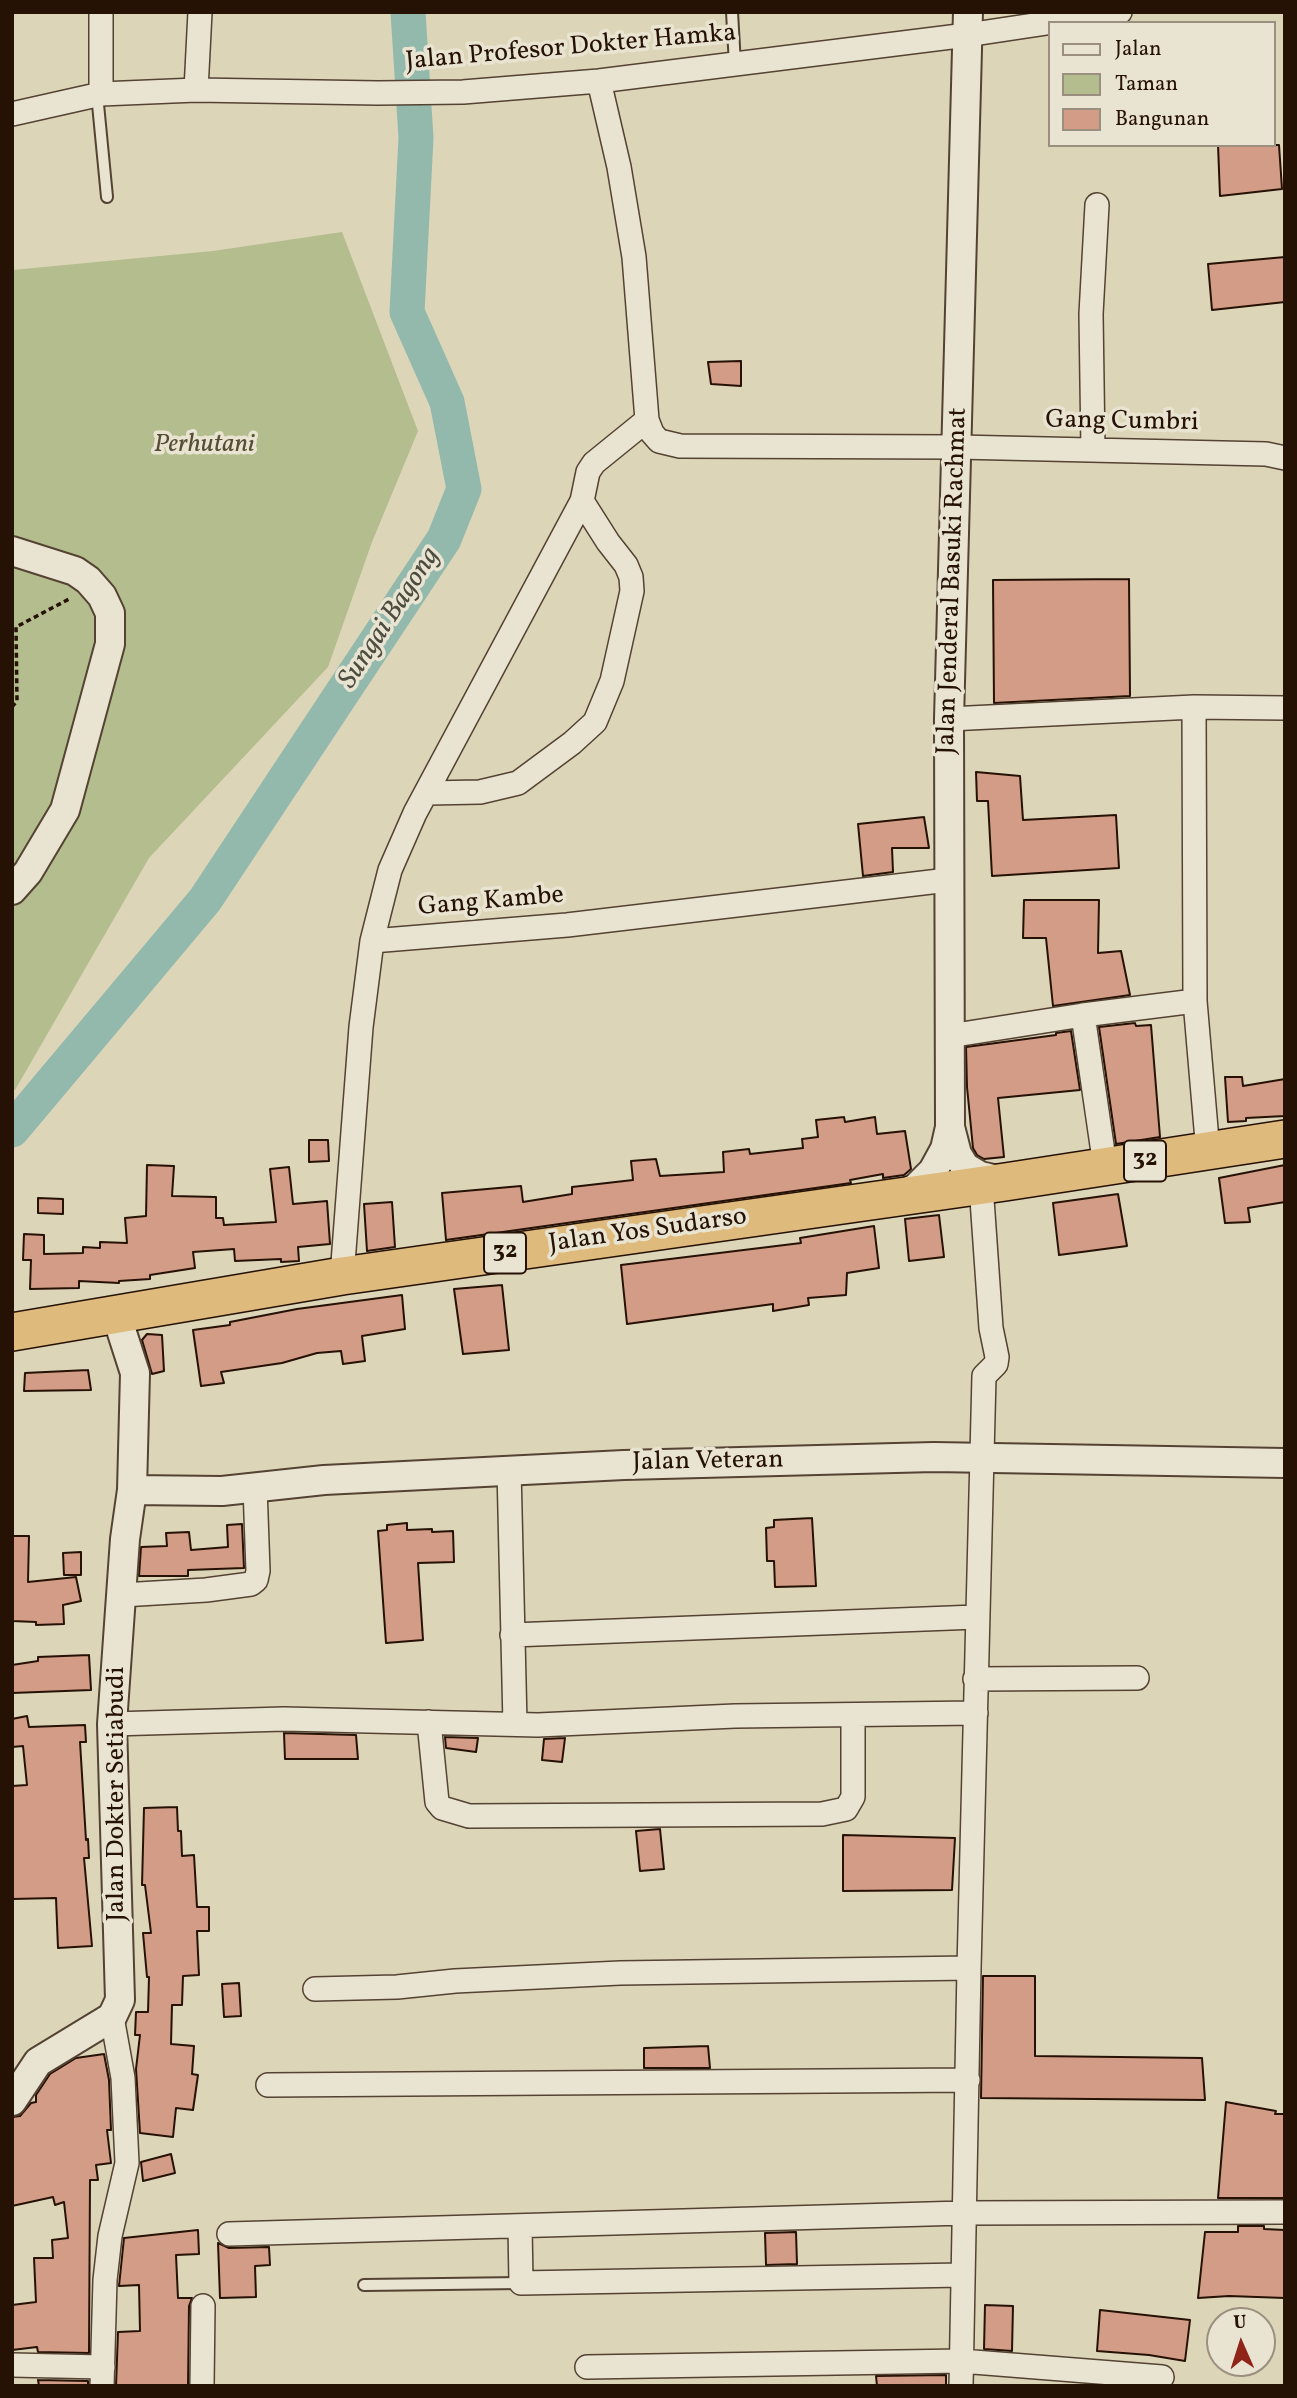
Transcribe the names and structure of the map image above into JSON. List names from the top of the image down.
{
  "streets": {
    "highway": ["32", "Jalan Yos Sudarso"],
    "street": [
      "Jalan Profesor Dokter Hamka",
      "Gang Cumbri",
      "Jalan Jenderal Basuki Rachmat",
      "Gang Kambe",
      "Jalan Veteran",
      "Jalan Dokter Setiabudi"
    ]
  },
  "crossings": [
    ["Jalan Profesor Dokter Hamka", "Jalan Jenderal Basuki Rachmat"],
    ["Gang Cumbri", "Jalan Jenderal Basuki Rachmat"],
    ["Jalan Jenderal Basuki Rachmat", "Gang Kambe"],
    ["Jalan Yos Sudarso", "Jalan Dokter Setiabudi"],
    ["Jalan Veteran", "Jalan Dokter Setiabudi"]
  ],
  "water": ["Sungai Bagong"],
  "parks": ["Perhutani"],
  "legend": ["Jalan", "Taman", "Bangunan"],
  "north": "top"
}
